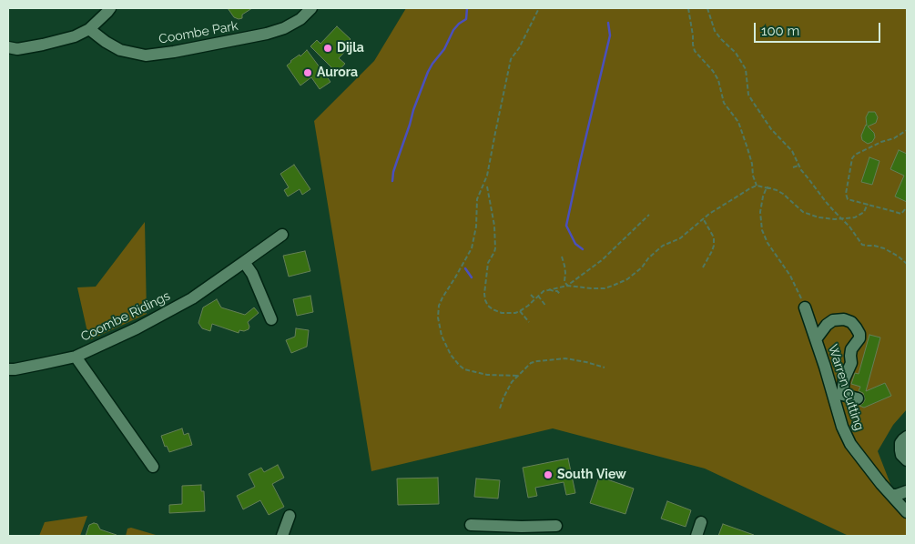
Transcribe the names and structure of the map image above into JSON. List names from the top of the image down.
{
  "streets": {
    "street": ["Coombe Park", "Coombe Ridings", "Warren Cutting"]
  },
  "places": ["Dijla", "Aurora", "South View"],
  "scale_bar": "100 m"
}
